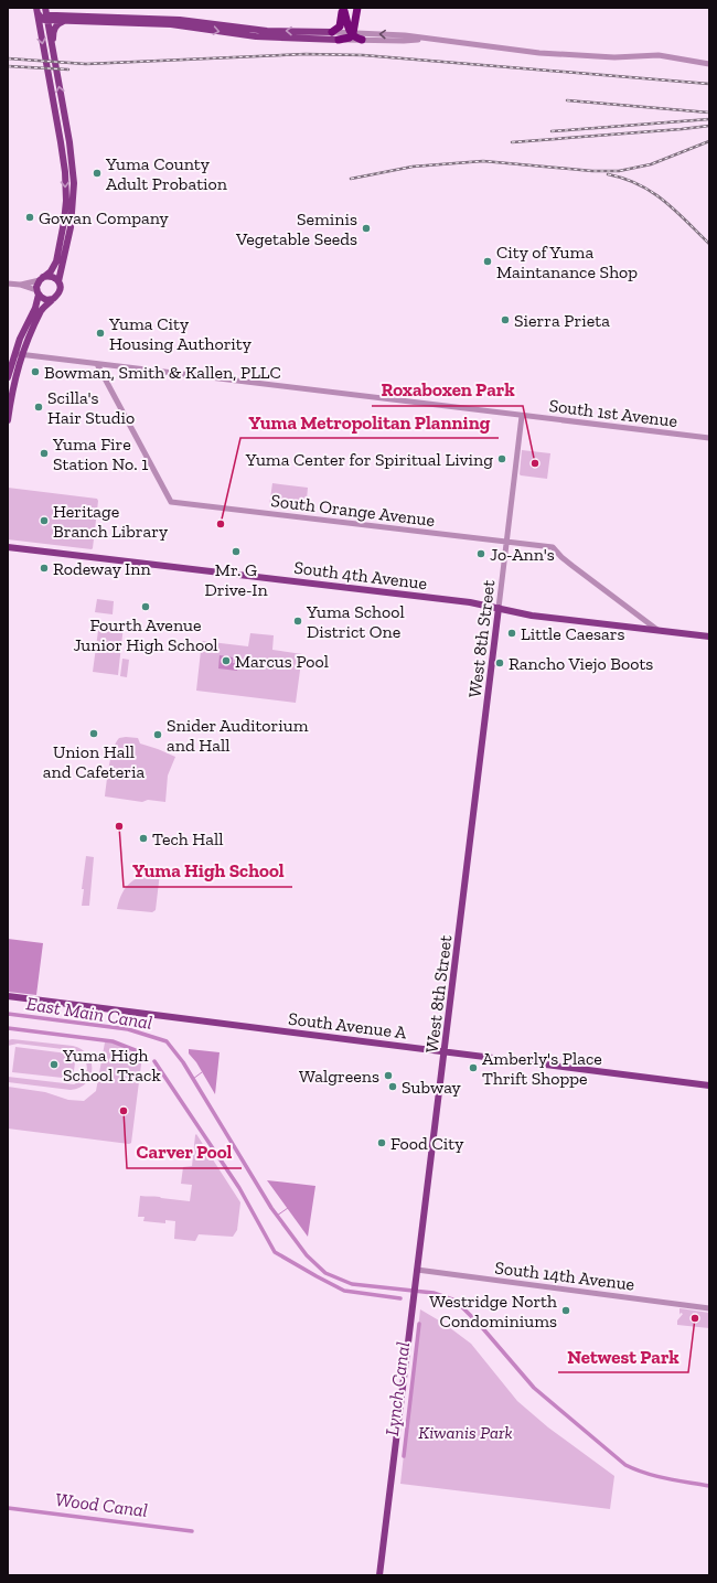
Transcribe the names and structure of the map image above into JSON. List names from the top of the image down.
{
  "streets": {
    "main road": ["South 4th Avenue", "West 8th Street", "South Avenue A"],
    "street": ["South 1st Avenue", "South Orange Avenue", "South 14th Avenue"]
  },
  "crossings": [
    ["South 1st Avenue", "South Orange Avenue"],
    ["South 1st Avenue", "West 8th Street"],
    ["South Orange Avenue", "South 4th Avenue"],
    ["South Orange Avenue", "West 8th Street"],
    ["South 4th Avenue", "West 8th Street"],
    ["West 8th Street", "South Avenue A"],
    ["West 8th Street", "South 14th Avenue"]
  ],
  "water": ["East Main Canal", "Lynch Canal", "Wood Canal"],
  "parks": ["Kiwanis Park"],
  "places": [
    "Yuma County Adult Probation",
    "Gowan Company",
    "Seminis Vegetable Seeds",
    "City of Yuma Maintanance Shop",
    "Sierra Prieta",
    "Yuma City Housing Authority",
    "Bowman, Smith & Kallen, PLLC",
    "Scilla's Hair Studio",
    "Yuma Fire Station No. 1",
    "Yuma Center for Spiritual Living",
    "Roxaboxen Park",
    "Heritage Branch Library",
    "Yuma Metropolitan Planning",
    "Mr. G Drive-In",
    "Jo-Ann's",
    "Rodeway Inn",
    "Fourth Avenue Junior High School",
    "Yuma School District One",
    "Little Caesars",
    "Marcus Pool",
    "Rancho Viejo Boots",
    "Union Hall and Cafeteria",
    "Snider Auditorium and Hall",
    "Yuma High School",
    "Tech Hall",
    "Yuma High School Track",
    "Amberly's Place Thrift Shoppe",
    "Walgreens",
    "Subway",
    "Carver Pool",
    "Food City",
    "Westridge North Condominiums",
    "Netwest Park"
  ]
}
